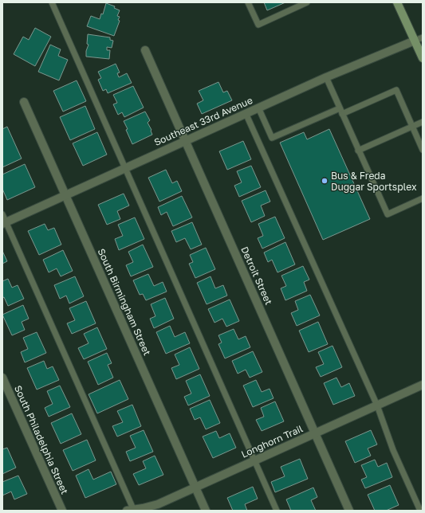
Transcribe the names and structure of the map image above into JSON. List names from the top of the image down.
{
  "streets": {
    "street": [
      "Southeast 33rd Avenue",
      "Detroit Street",
      "South Birmingham Street",
      "South Philadelphia Street",
      "Longhorn Trail"
    ]
  },
  "crossings": [
    ["Southeast 33rd Avenue", "Detroit Street"],
    ["Southeast 33rd Avenue", "South Birmingham Street"],
    ["Detroit Street", "Longhorn Trail"],
    ["South Birmingham Street", "Longhorn Trail"]
  ],
  "places": ["Bus & Freda Duggar Sportsplex"]
}
